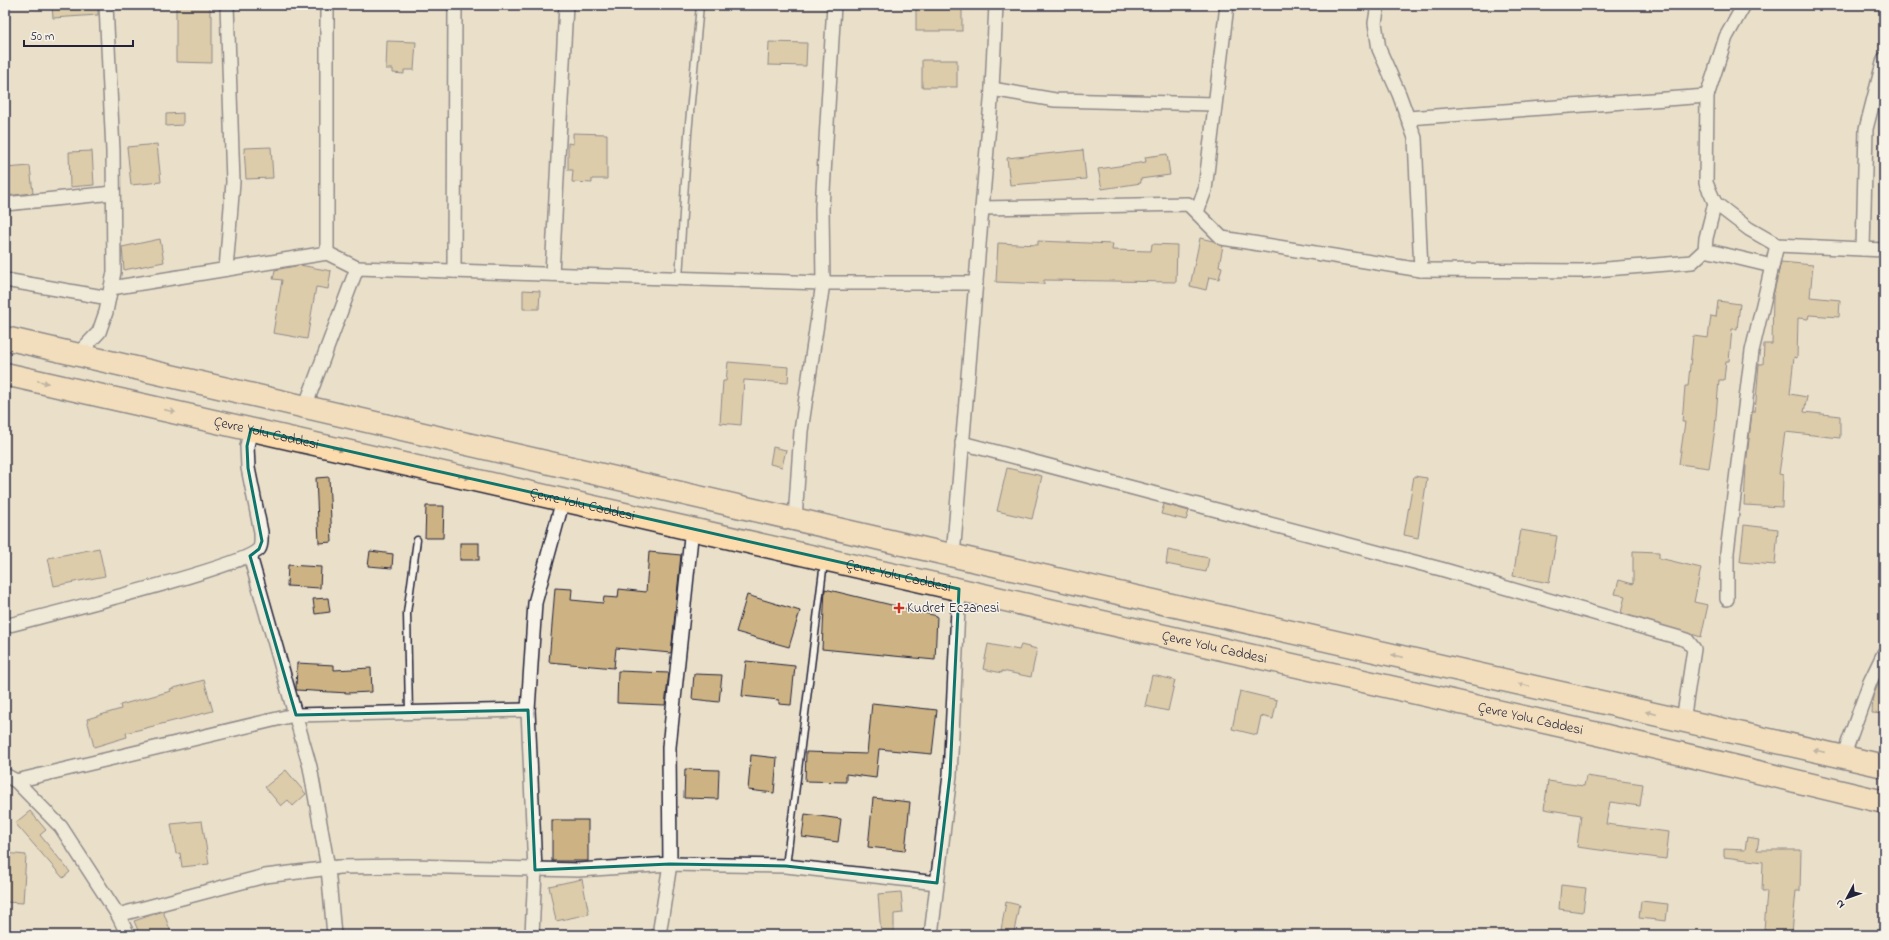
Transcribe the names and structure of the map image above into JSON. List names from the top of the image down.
{
  "streets": {
    "highway": ["Çevre Yolu Caddesi"]
  },
  "places": {
    "health": ["Kudret Eczanesi"]
  },
  "scale_bar": "50 m",
  "north": "bottom left"
}
